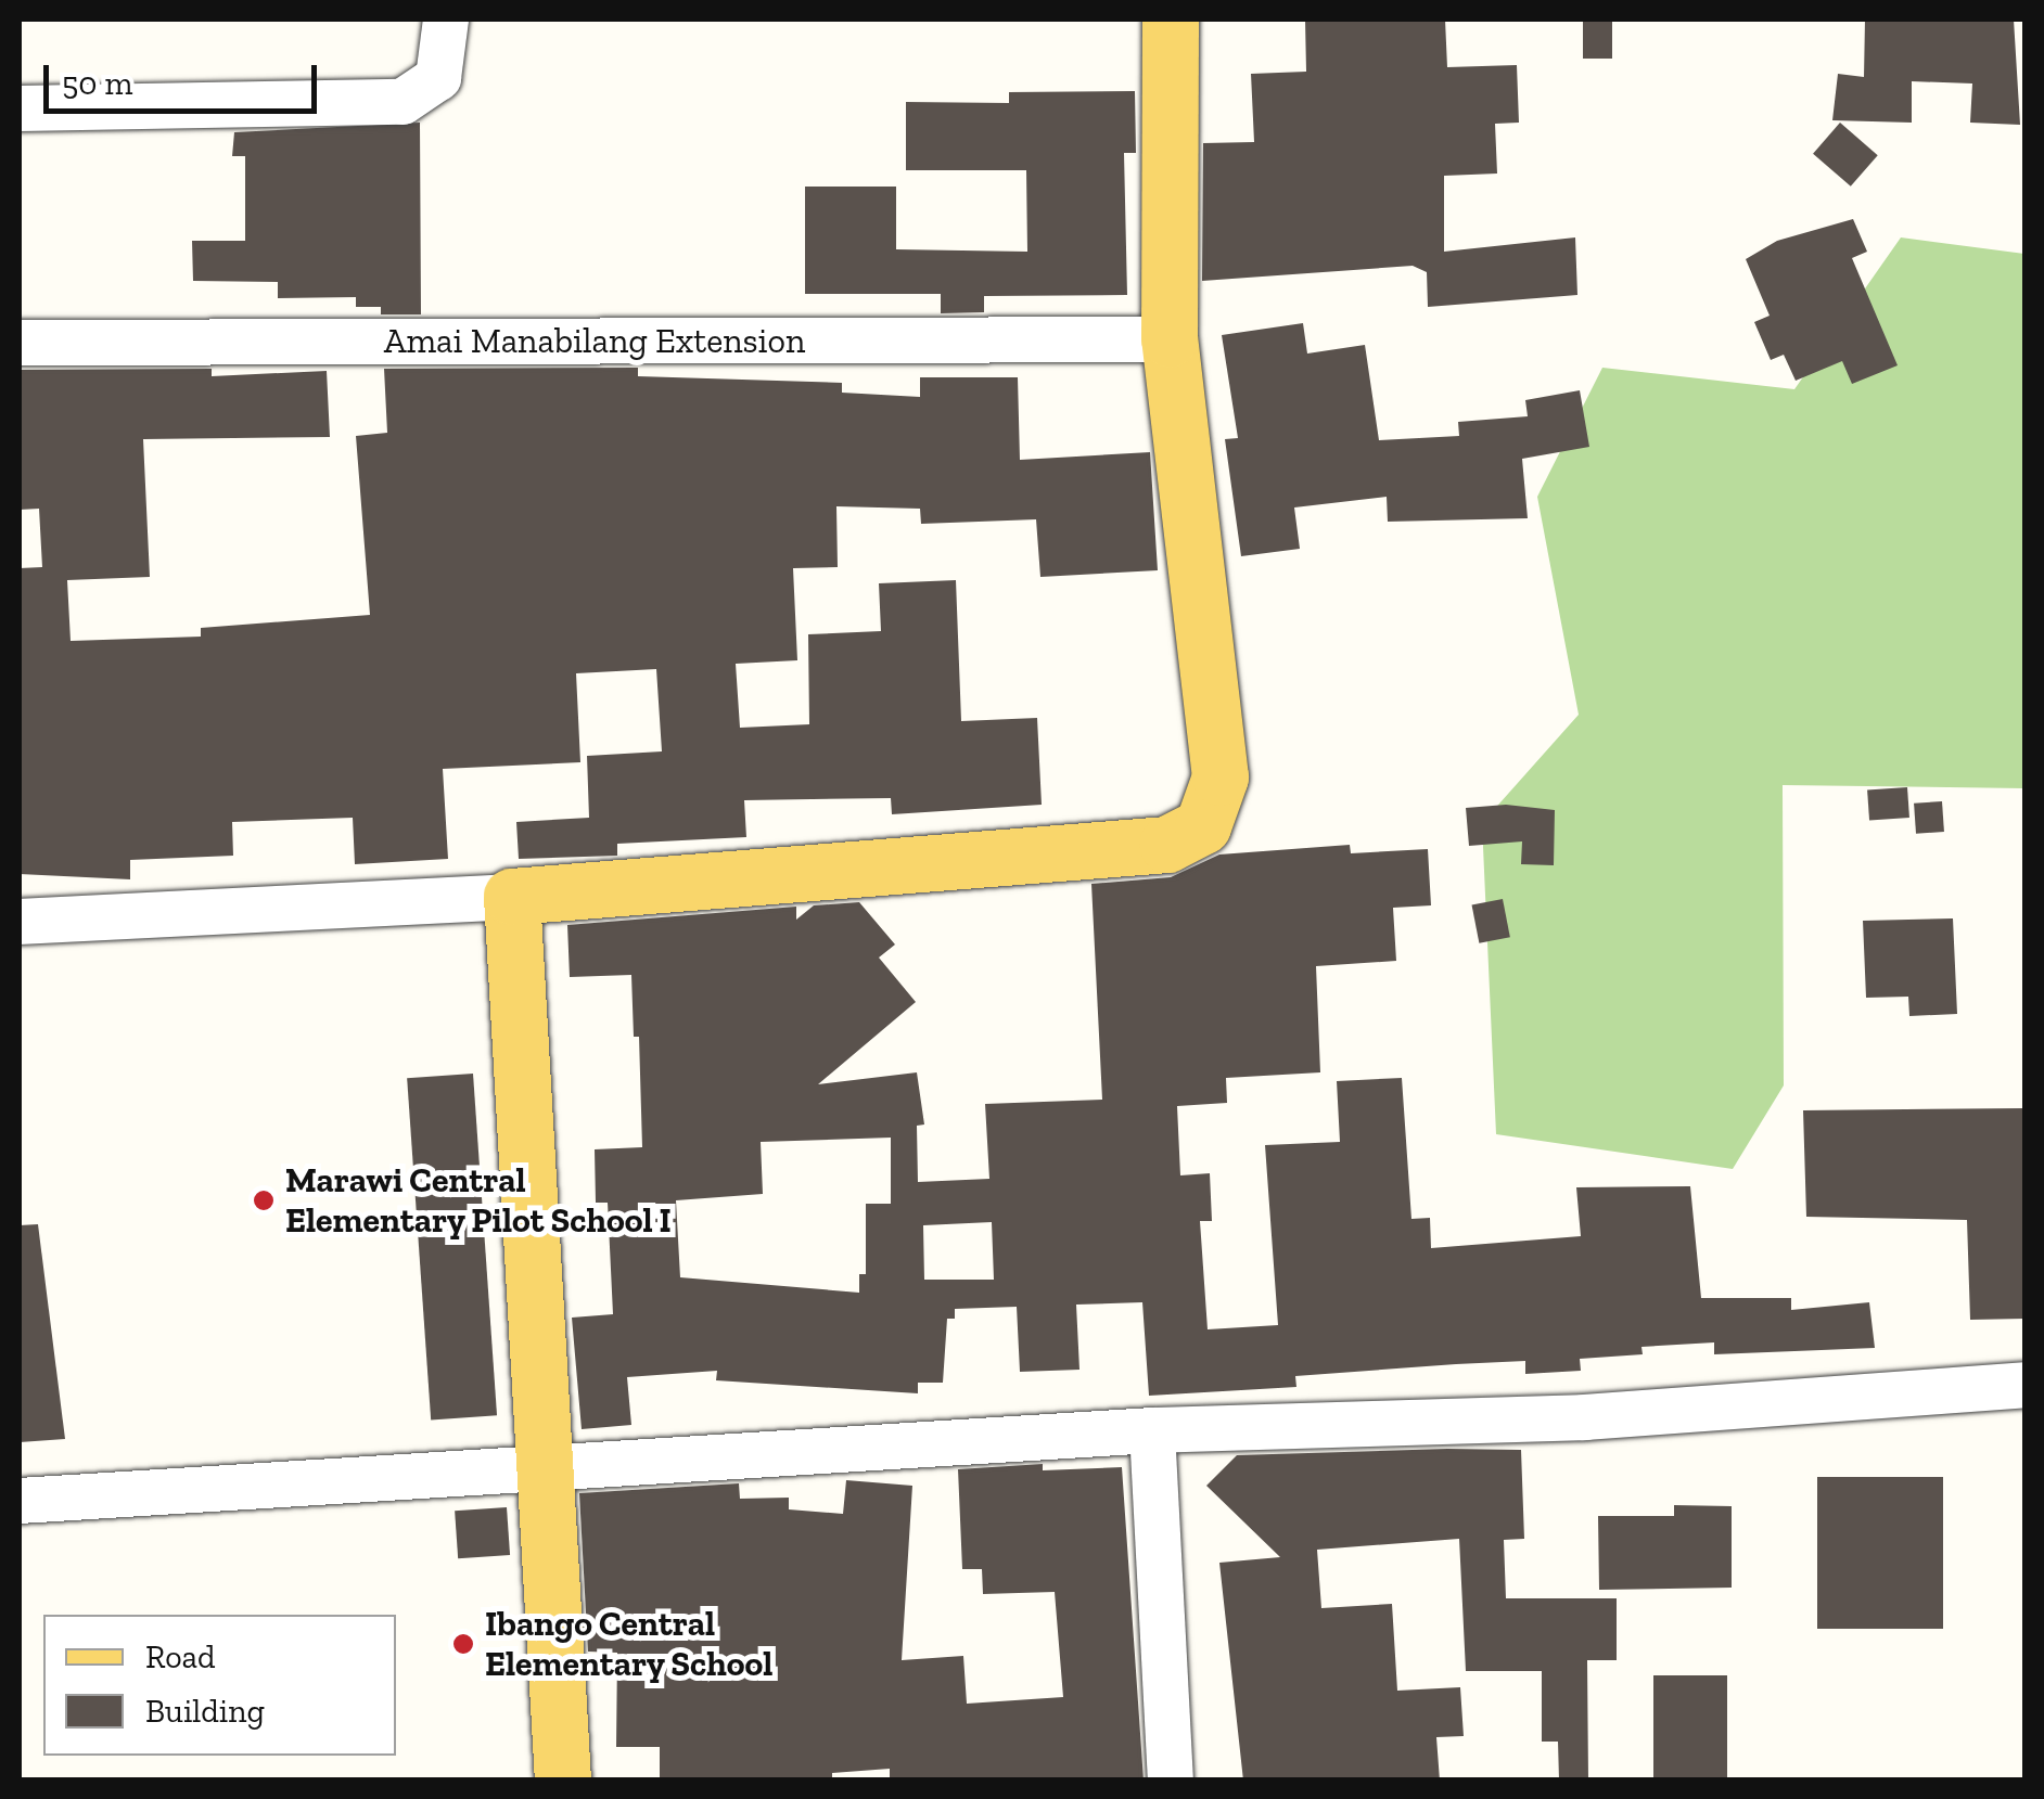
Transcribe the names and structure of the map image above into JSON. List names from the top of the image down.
{
  "streets": {
    "street": ["Amai Manabilang Extension"]
  },
  "places": ["Marawi Central Elementary Pilot School I", "Ibango Central Elementary School"],
  "legend": ["Road", "Building"],
  "scale_bar": "50 m"
}
